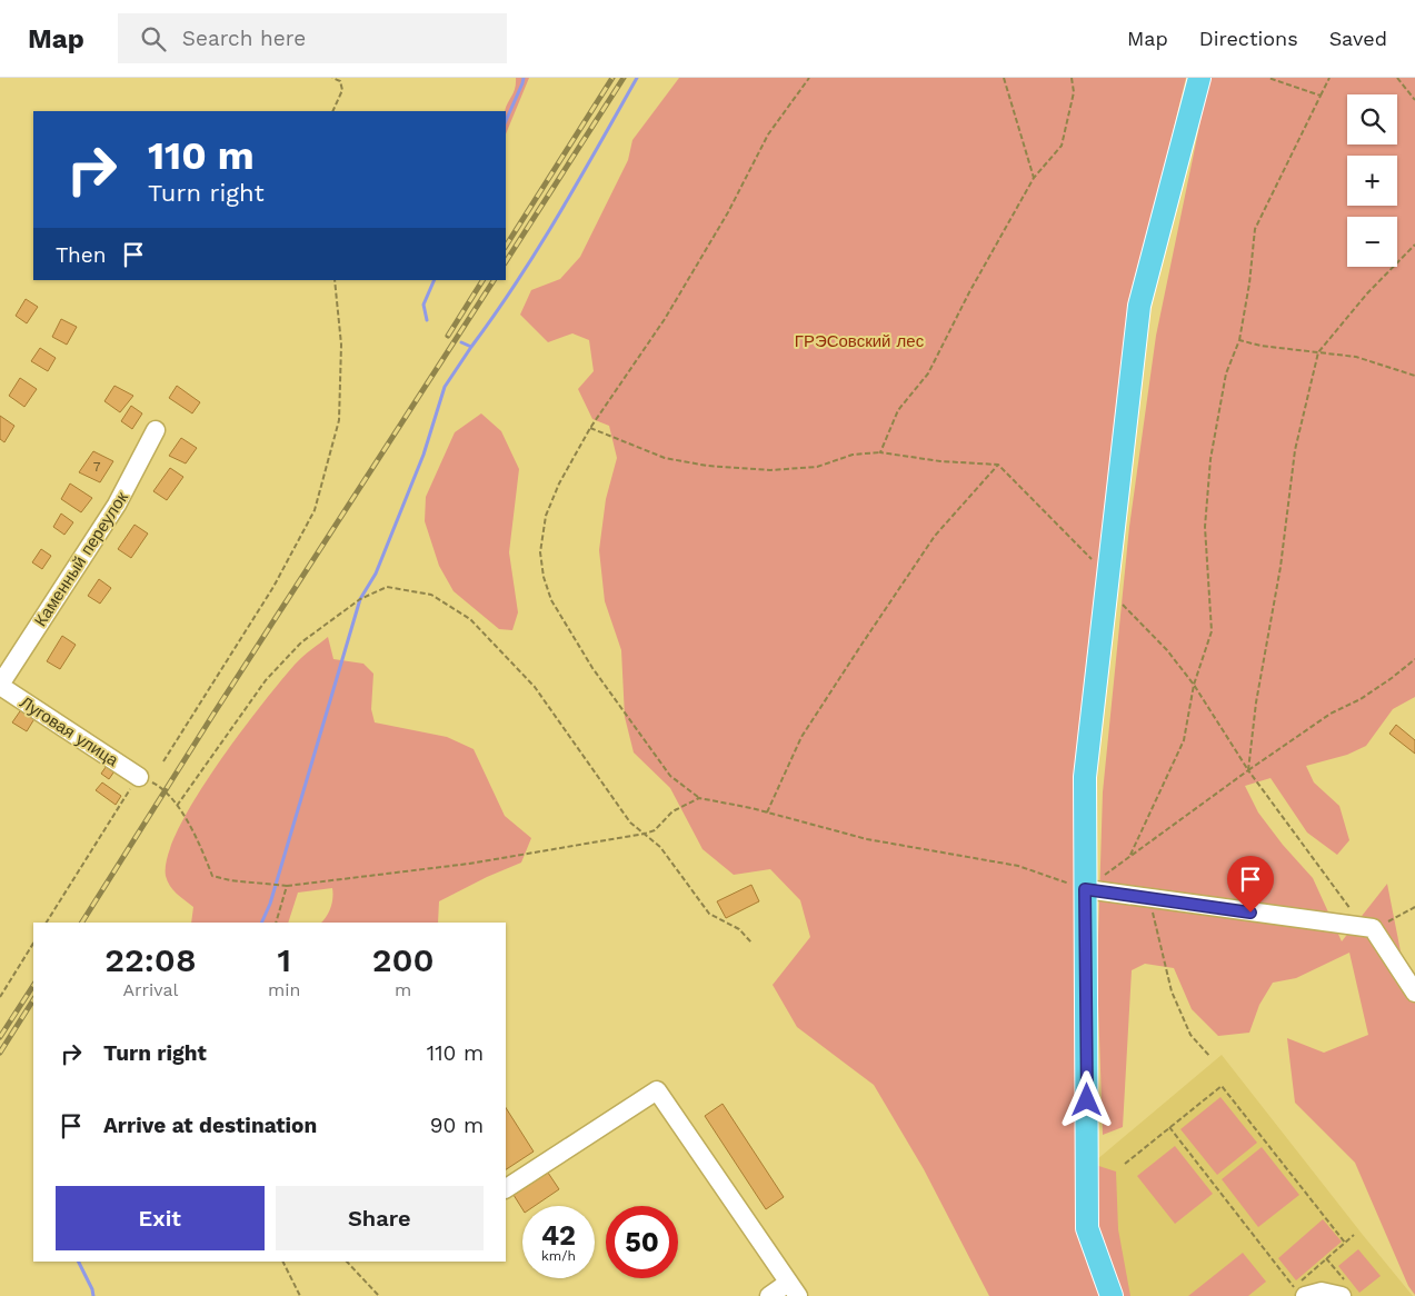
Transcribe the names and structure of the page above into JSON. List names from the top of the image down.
{
  "streets": {
    "street": ["Каменный переулок", "Луговая улица"]
  },
  "crossings": [
    ["Каменный переулок", "Луговая улица"]
  ],
  "parks": ["ГРЭСовский лес"],
  "house_numbers": ["7"],
  "page": {
    "header": "Map",
    "search": "Search here",
    "nav": ["Map", "Directions", "Saved"],
    "map_buttons": ["+", "−"],
    "turn": ["110 m", "Turn right"],
    "then": "Then",
    "eta": [
      "22:08",
      "Arrival",
      "1",
      "min",
      "200",
      "m"
    ],
    "list": [
      {
        "name": "Turn right",
        "value": "110 m"
      },
      {
        "name": "Arrive at destination",
        "value": "90 m"
      }
    ],
    "buttons": ["Exit", "Share"],
    "speed": "42 km/h",
    "limit": "50"
  }
}
